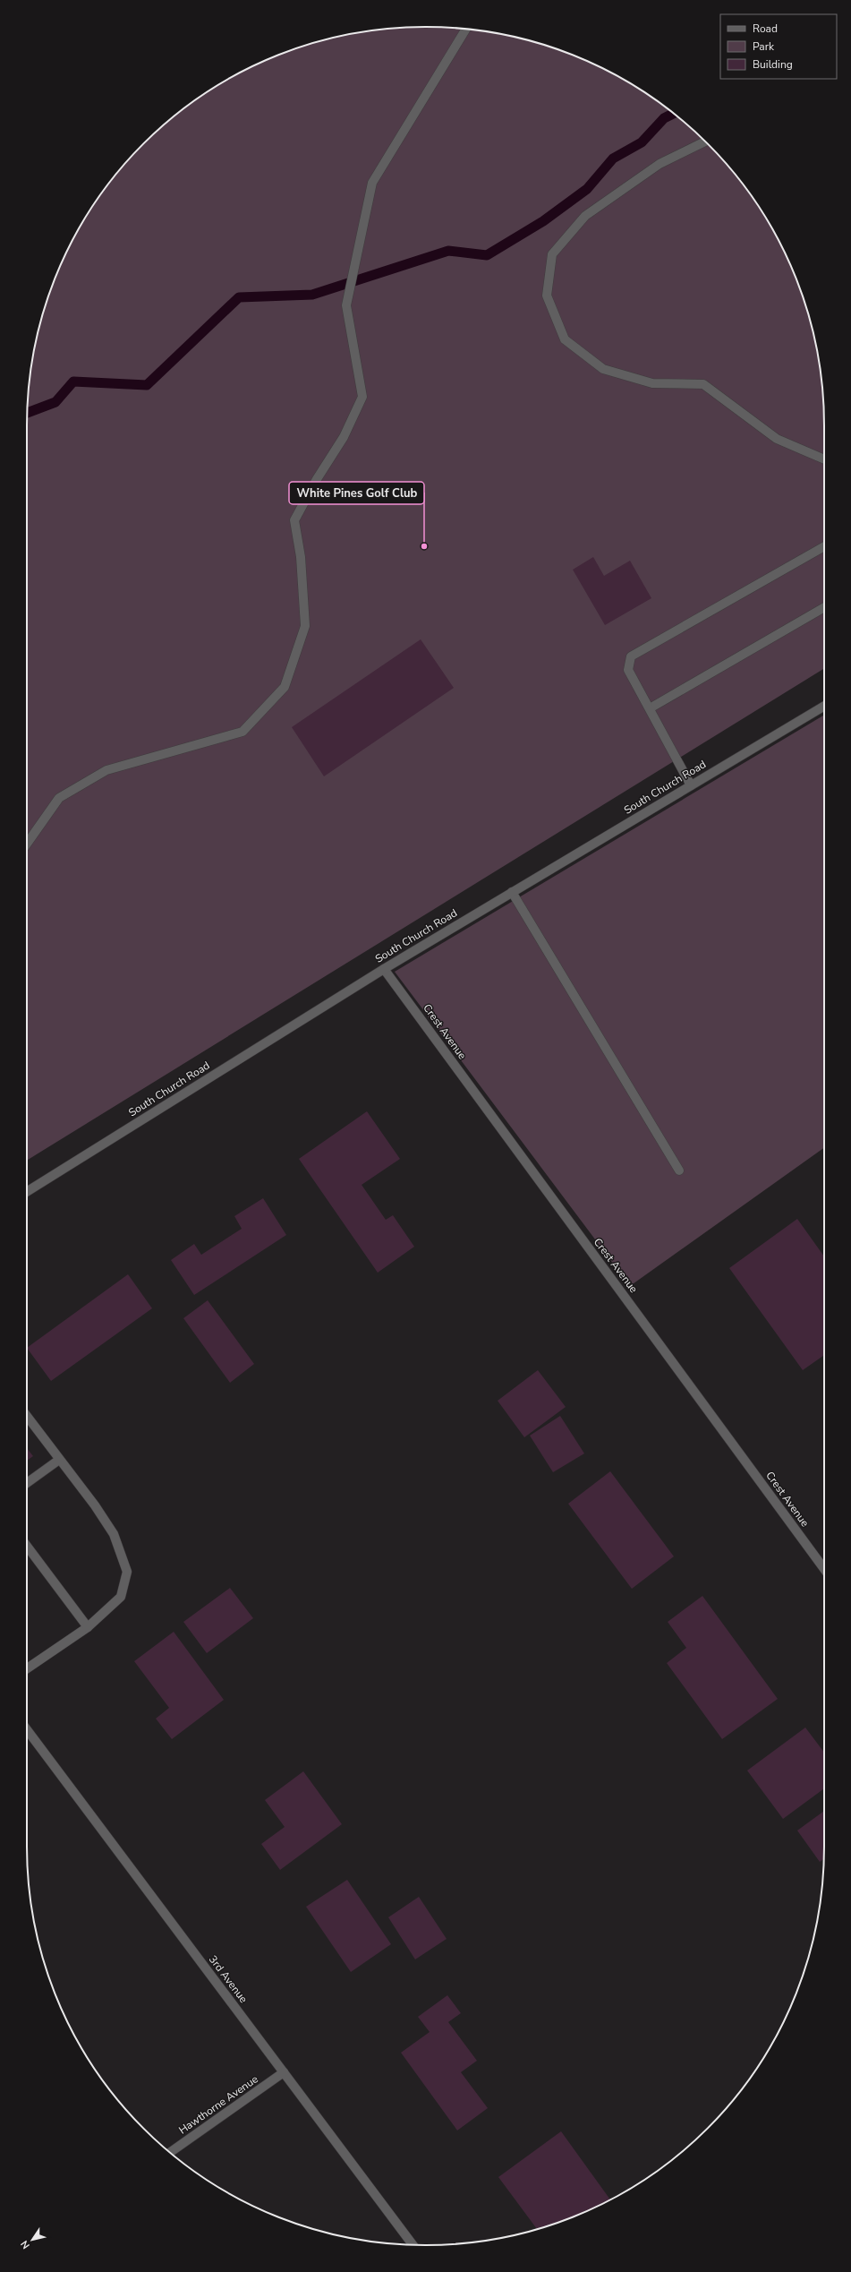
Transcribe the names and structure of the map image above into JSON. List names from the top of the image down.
{
  "streets": {
    "street": [
      "South Church Road",
      "Crest Avenue",
      "3rd Avenue",
      "Hawthorne Avenue"
    ]
  },
  "crossings": [
    ["South Church Road", "Crest Avenue"],
    ["3rd Avenue", "Hawthorne Avenue"]
  ],
  "places": ["White Pines Golf Club"],
  "legend": ["Road", "Park", "Building"],
  "north": "bottom left"
}
